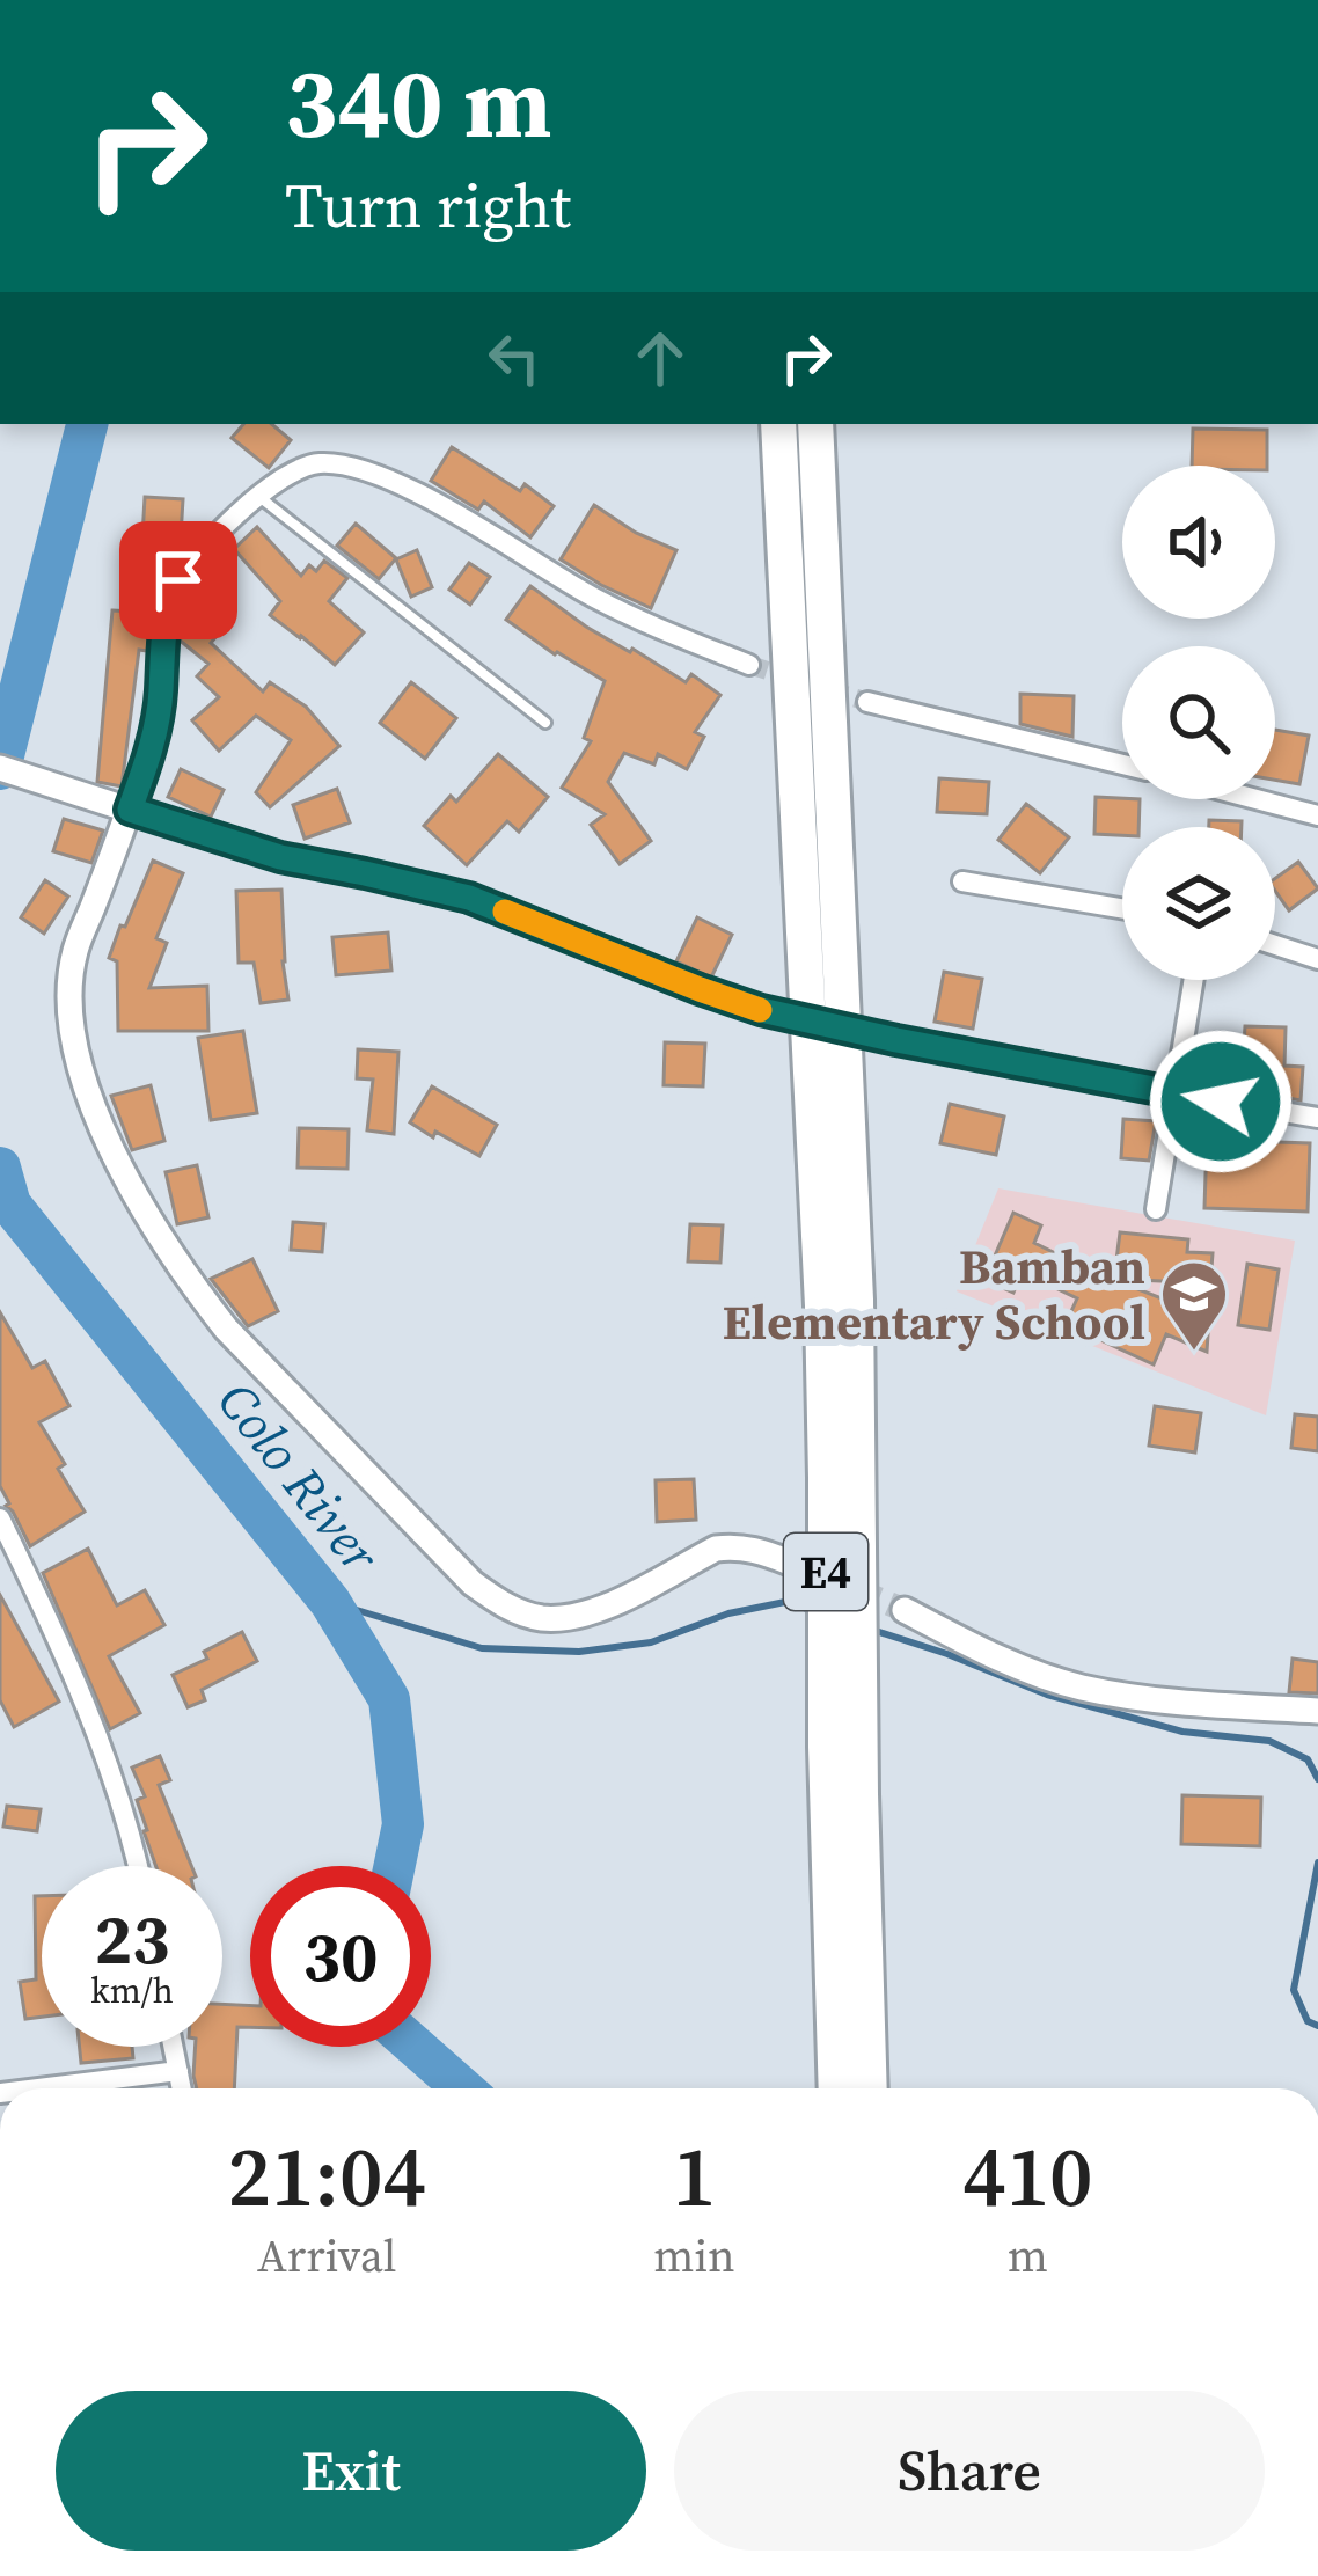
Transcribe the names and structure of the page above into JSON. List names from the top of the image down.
{
  "streets": {
    "highway": ["E4"]
  },
  "water": ["Colo River"],
  "places": {
    "school or university": ["Bamban Elementary School"]
  },
  "page": {
    "turn": ["340 m", "Turn right"],
    "speed": "23 km/h",
    "limit": "30",
    "eta": [
      "21:04",
      "Arrival",
      "1",
      "min",
      "410",
      "m"
    ],
    "buttons": ["Exit", "Share"]
  }
}
